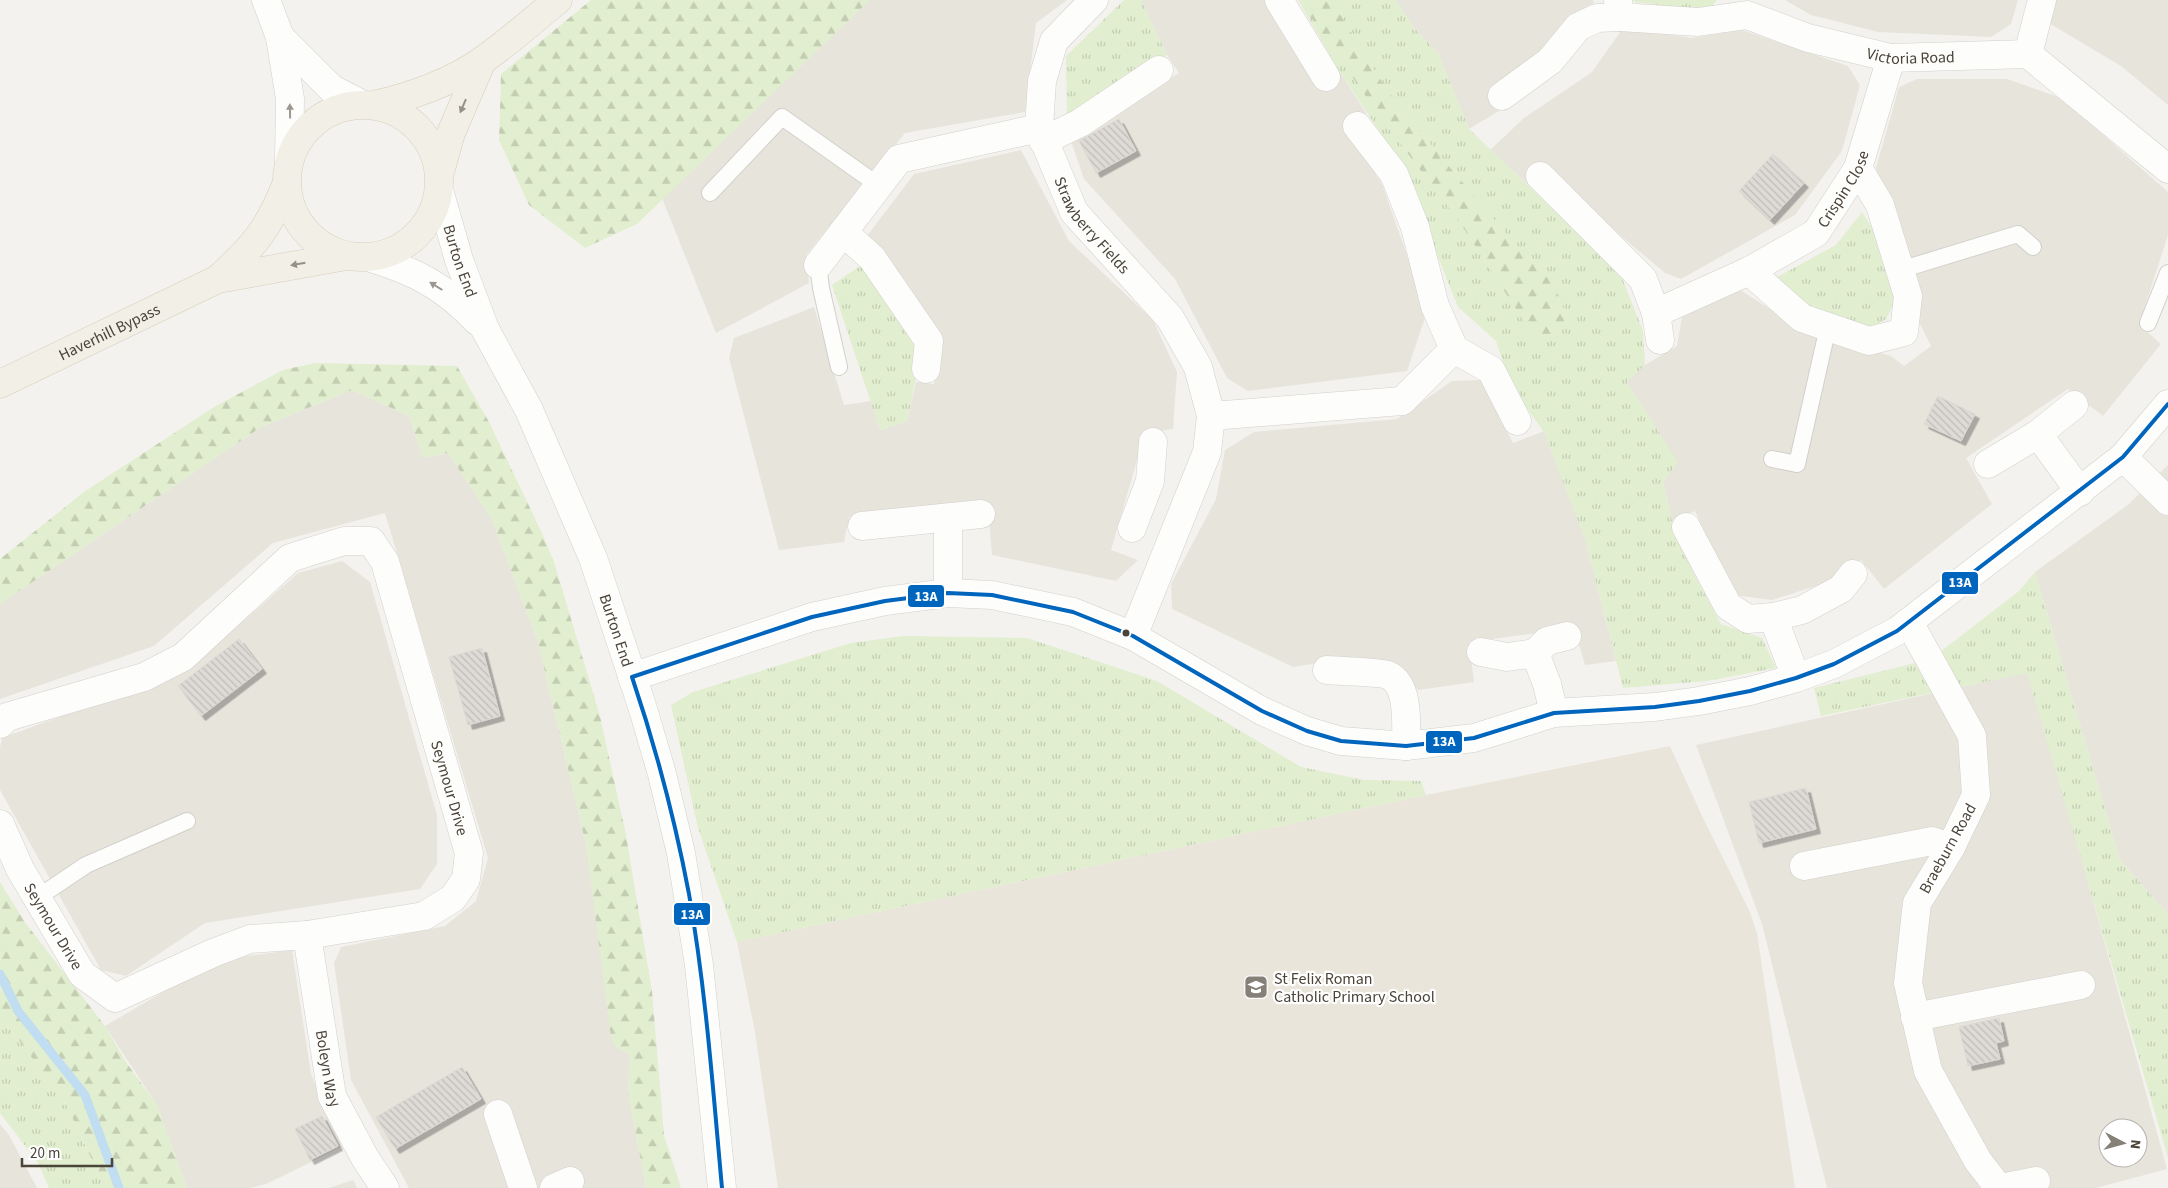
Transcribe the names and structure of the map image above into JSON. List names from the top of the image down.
{
  "streets": {
    "main road": ["Haverhill Bypass"],
    "street": [
      "Victoria Road",
      "Crispin Close",
      "Strawberry Fields",
      "Burton End",
      "Seymour Drive",
      "Braeburn Road",
      "Boleyn Way"
    ]
  },
  "crossings": [
    ["Victoria Road", "Crispin Close"],
    ["Burton End", "Haverhill Bypass"],
    ["Seymour Drive", "Boleyn Way"]
  ],
  "places": {
    "school or university": ["St Felix Roman Catholic Primary School"]
  },
  "lines": ["transit line 13A"],
  "scale_bar": "20 m",
  "north": "right"
}
